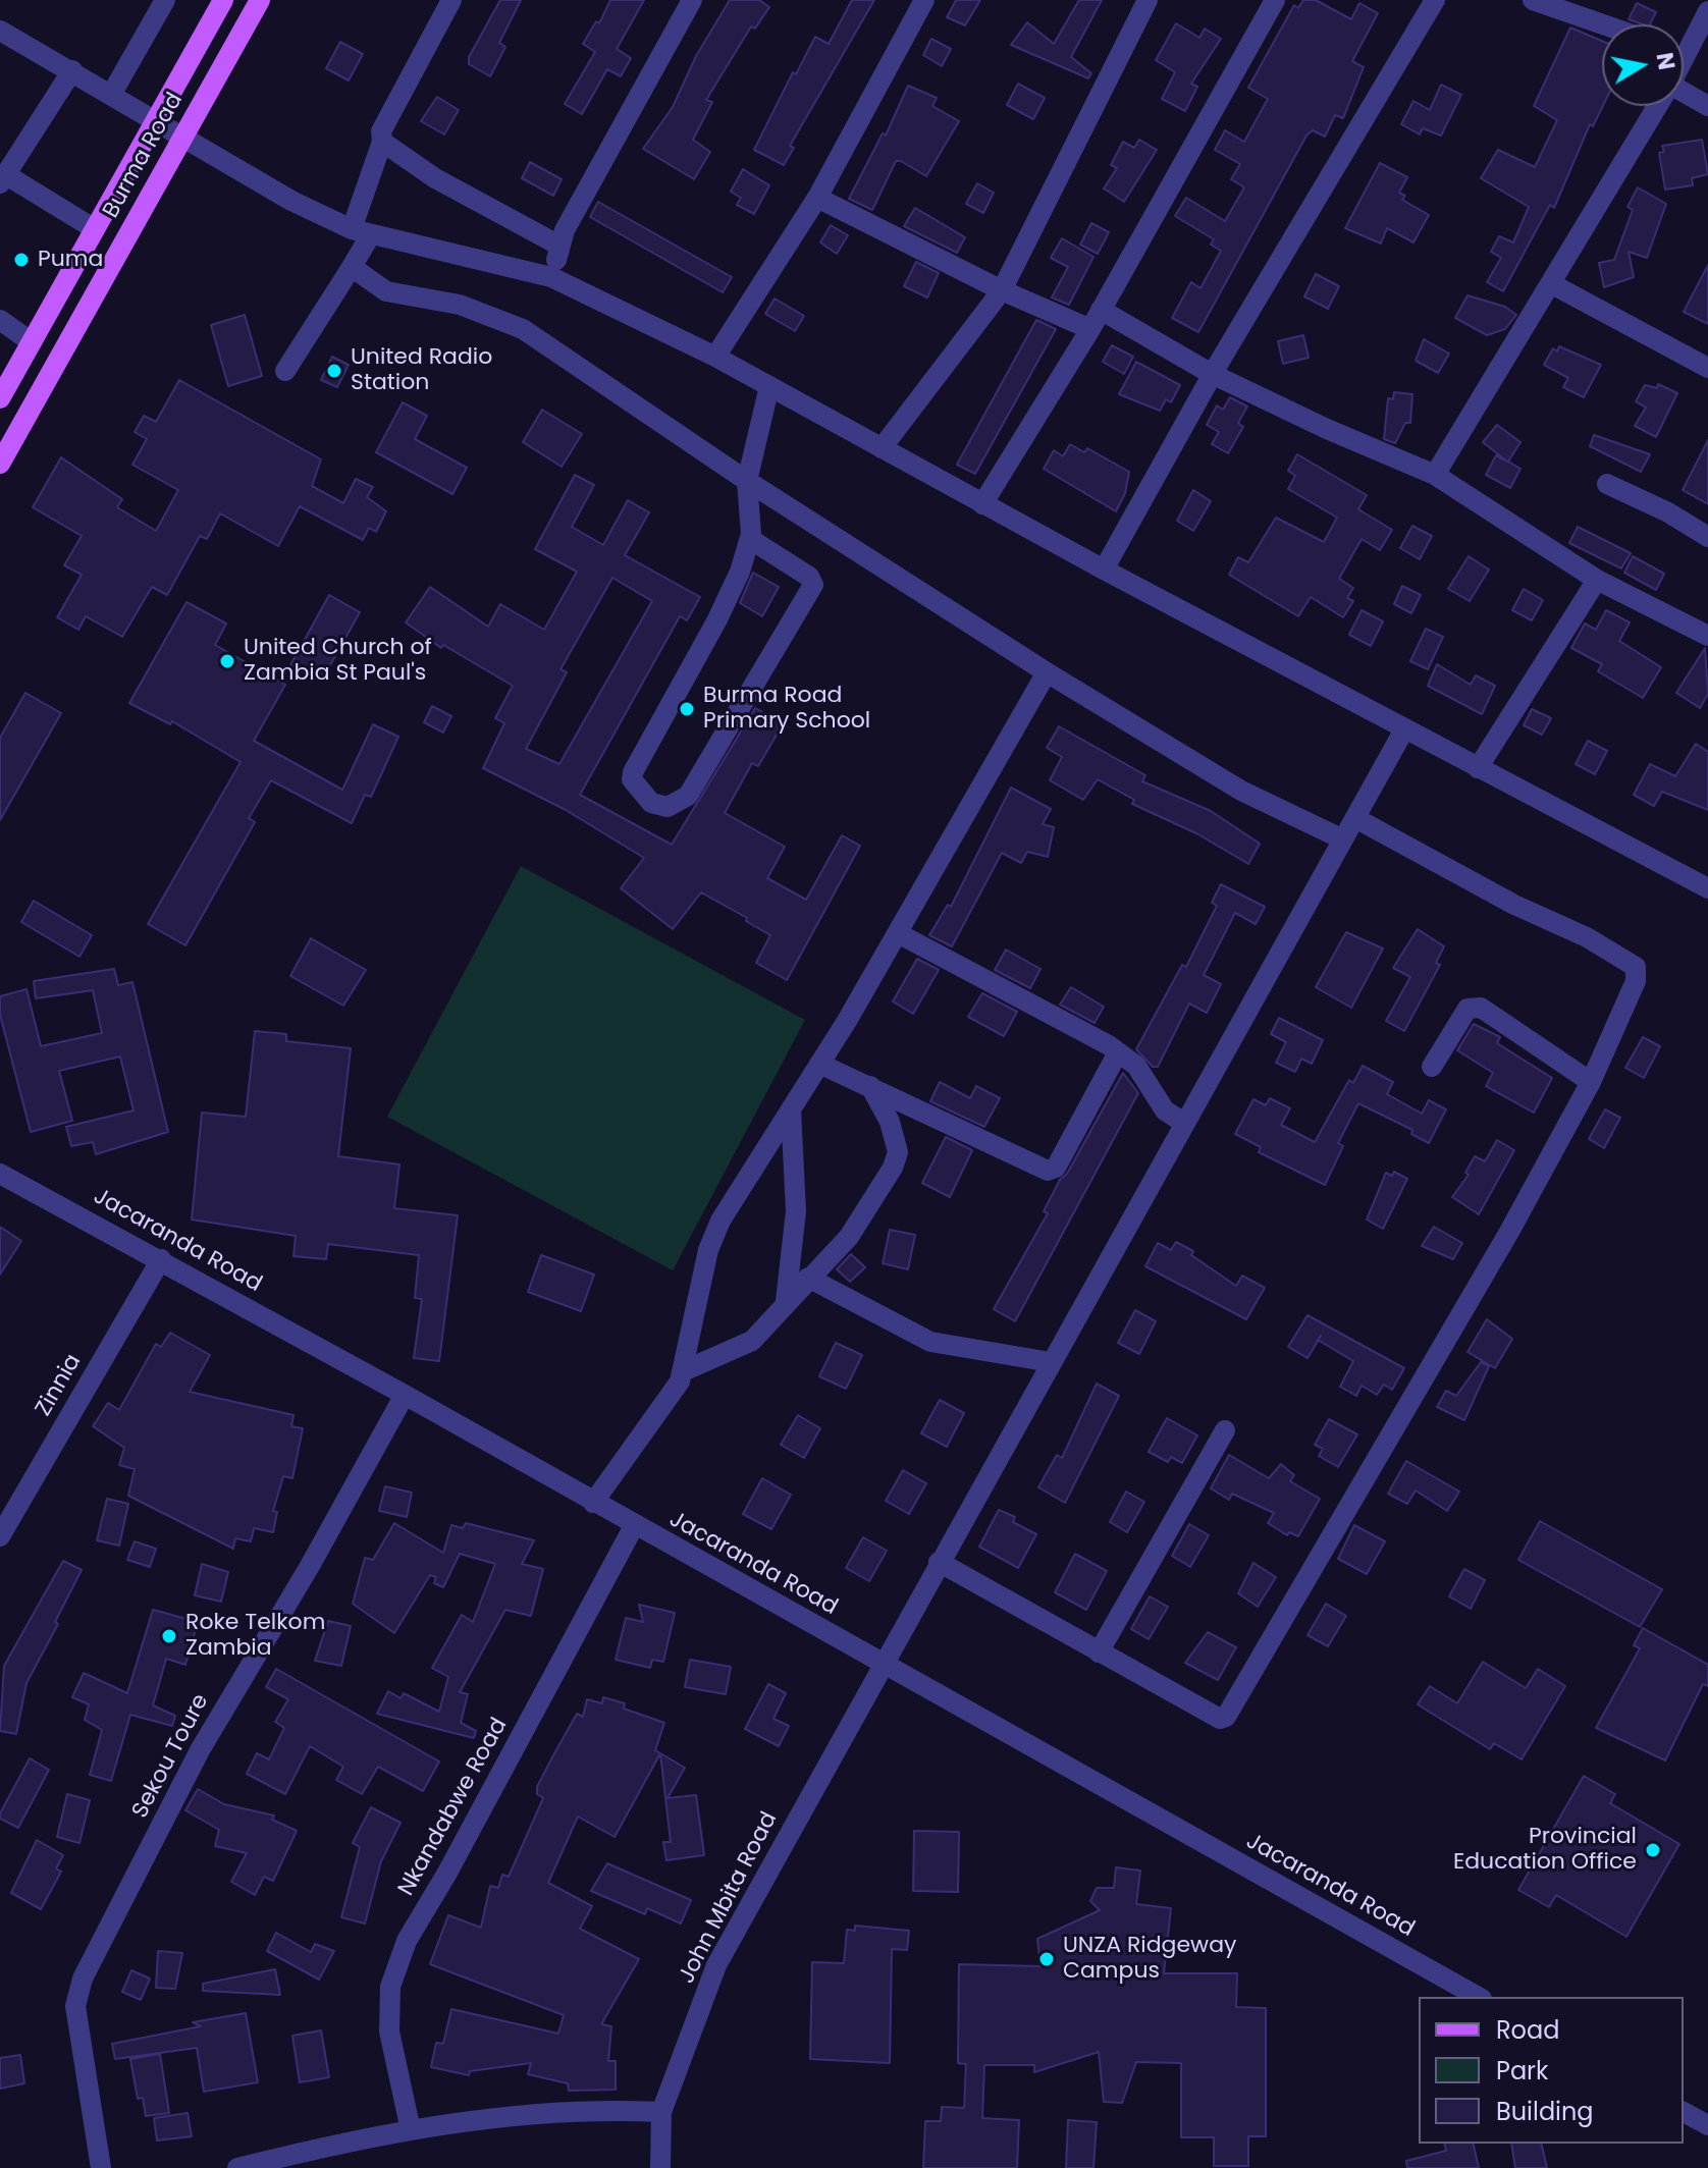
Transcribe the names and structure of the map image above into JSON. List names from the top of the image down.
{
  "streets": {
    "main road": ["Burma Road"],
    "street": [
      "Jacaranda Road",
      "Zinnia",
      "Sekou Toure",
      "Nkandabwe Road",
      "John Mbita Road"
    ]
  },
  "crossings": [
    ["Jacaranda Road", "Zinnia"],
    ["Jacaranda Road", "Sekou Toure"],
    ["Jacaranda Road", "Nkandabwe Road"],
    ["Jacaranda Road", "John Mbita Road"]
  ],
  "places": [
    "Puma",
    "United Radio Station",
    "United Church of Zambia St Paul's",
    "Burma Road Primary School",
    "Roke Telkom Zambia",
    "Provincial Education Office",
    "UNZA Ridgeway Campus"
  ],
  "legend": ["Road", "Park", "Building"],
  "north": "right"
}
